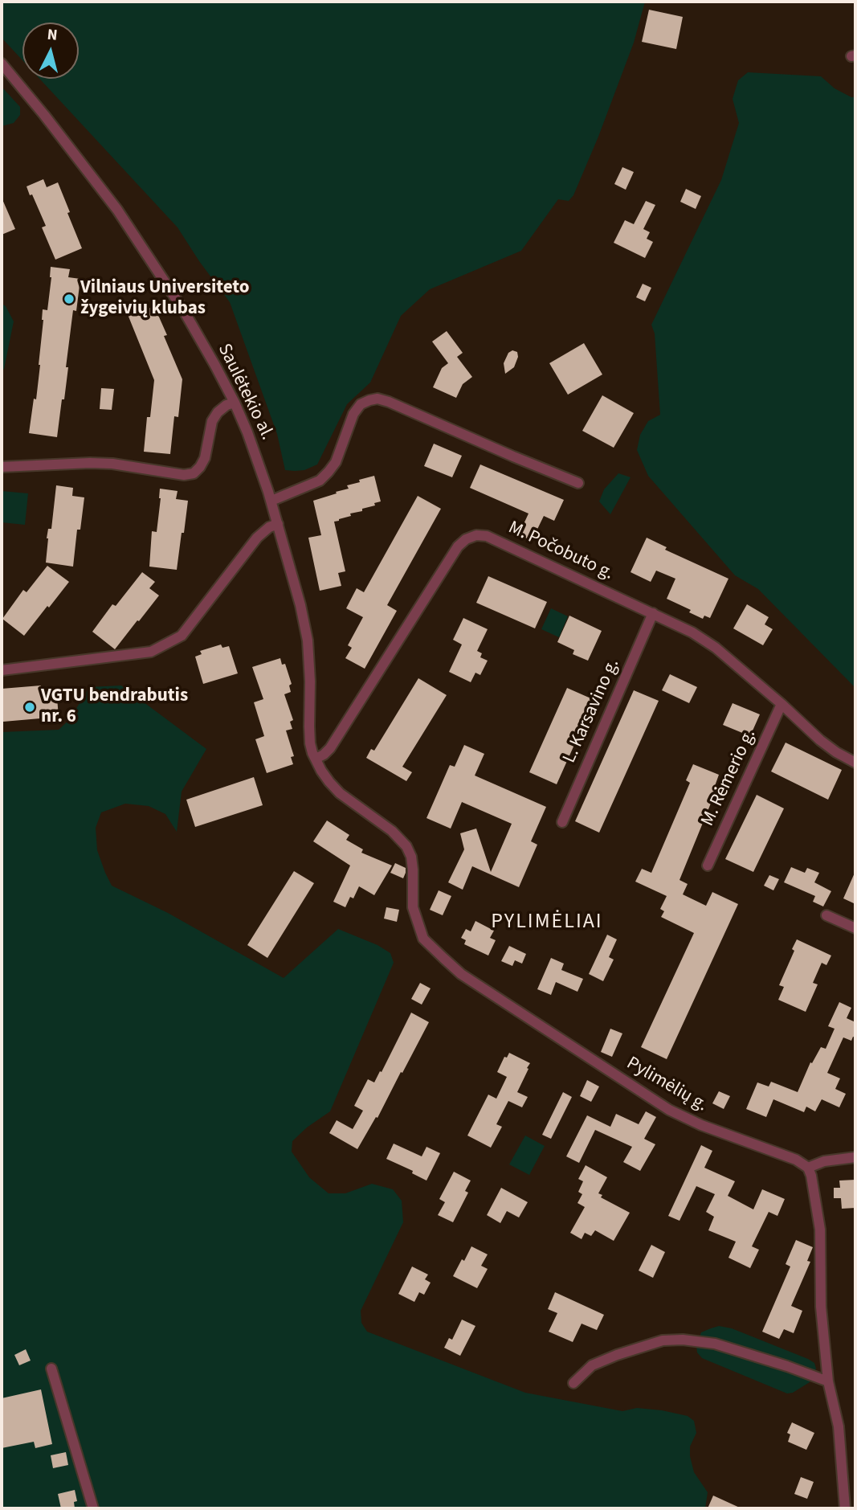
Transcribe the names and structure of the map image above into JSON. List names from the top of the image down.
{
  "streets": {
    "street": [
      "Saulėtekio al.",
      "M. Počobuto g.",
      "L. Karsavino g.",
      "M. Rėmerio g.",
      "Pylimėlių g."
    ]
  },
  "crossings": [
    ["Saulėtekio al.", "M. Počobuto g."],
    ["Saulėtekio al.", "Pylimėlių g."],
    ["M. Počobuto g.", "L. Karsavino g."],
    ["M. Počobuto g.", "M. Rėmerio g."],
    ["M. Počobuto g.", "Pylimėlių g."]
  ],
  "districts": ["PYLIMĖLIAI"],
  "places": ["Vilniaus Universiteto žygeivių klubas", "VGTU bendrabutis nr. 6"],
  "north": "top"
}
